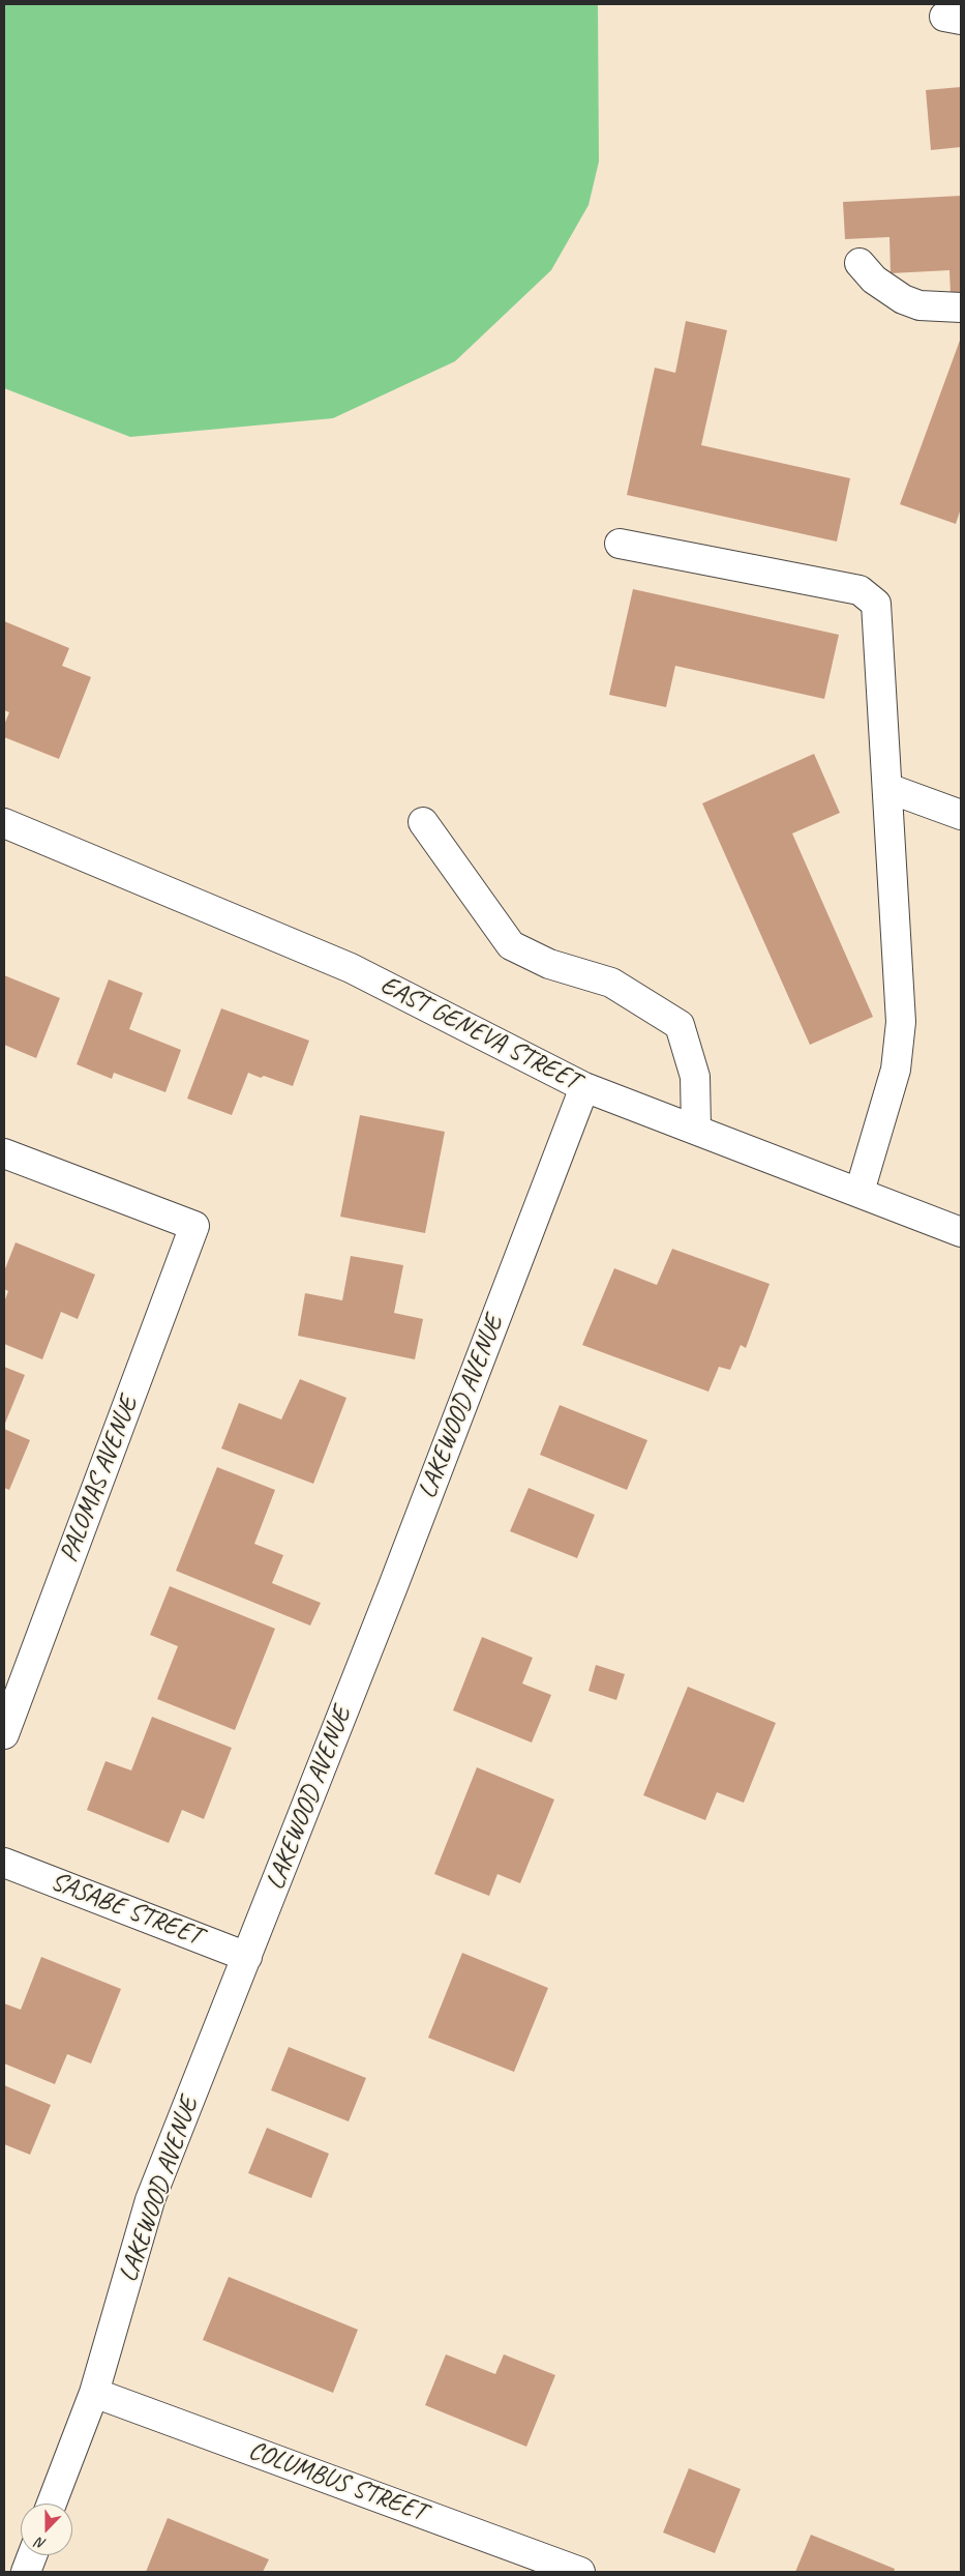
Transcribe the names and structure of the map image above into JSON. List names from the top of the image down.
{
  "streets": {
    "street": [
      "EAST GENEVA STREET",
      "LAKEWOOD AVENUE",
      "PALOMAS AVENUE",
      "SASABE STREET",
      "COLUMBUS STREET"
    ]
  },
  "crossings": [
    ["EAST GENEVA STREET", "LAKEWOOD AVENUE"],
    ["LAKEWOOD AVENUE", "SASABE STREET"],
    ["LAKEWOOD AVENUE", "COLUMBUS STREET"]
  ],
  "north": "bottom"
}
